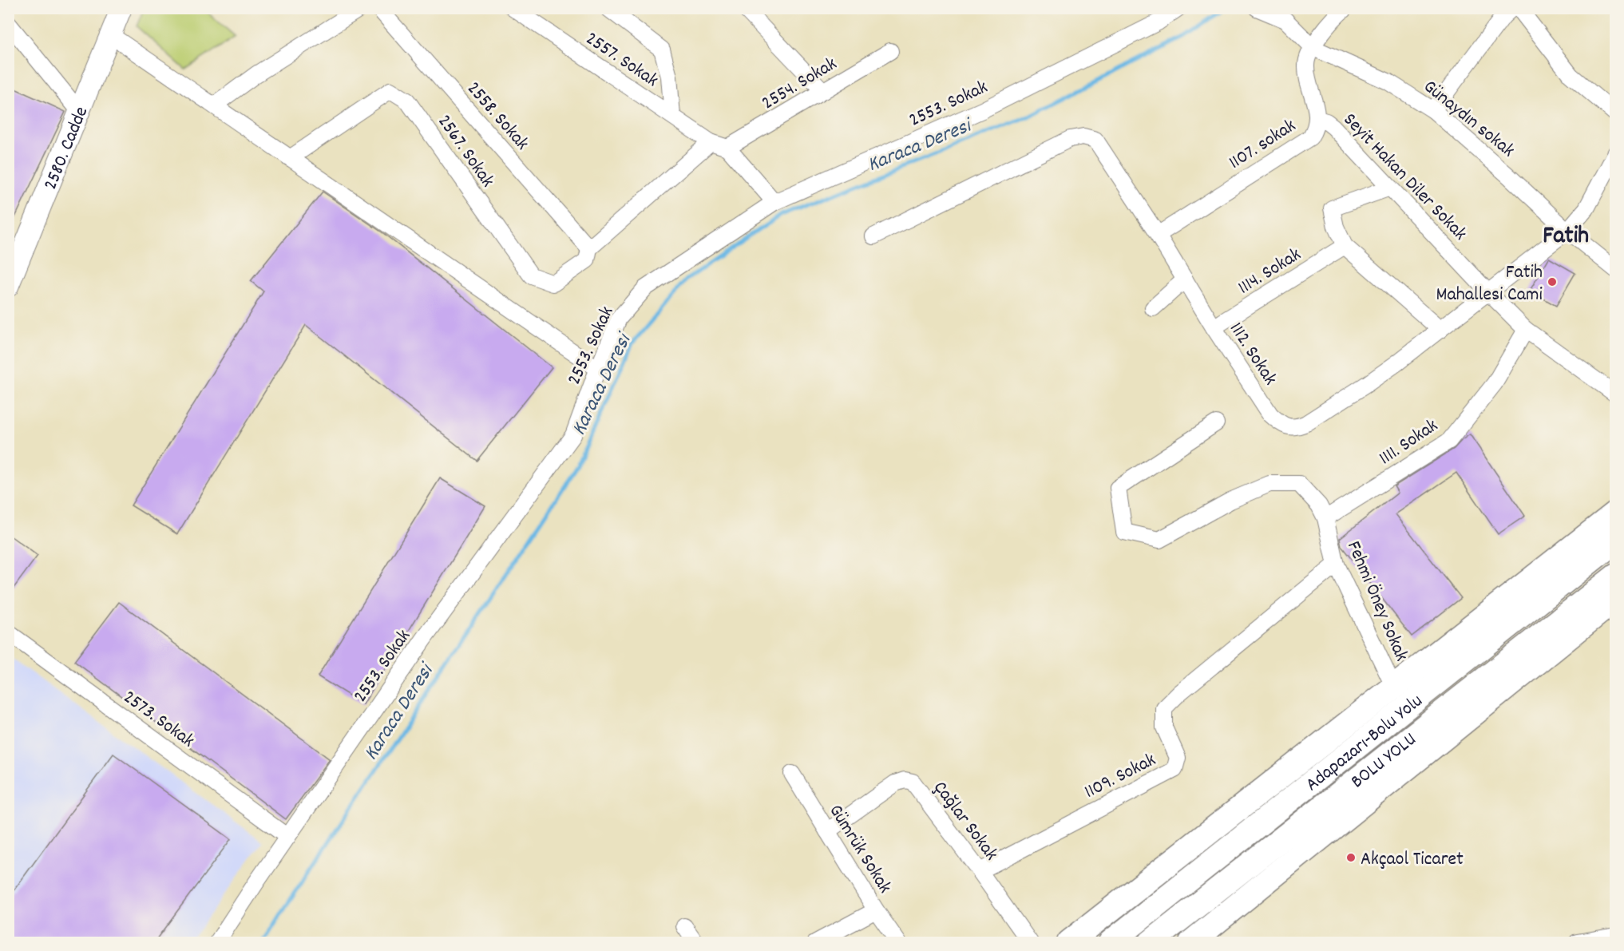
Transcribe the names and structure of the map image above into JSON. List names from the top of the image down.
{
  "streets": {
    "highway": ["Adapazarı-Bolu Yolu", "BOLU YOLU"],
    "main road": ["2580. Cadde"],
    "street": [
      "2557. Sokak",
      "2554. Sokak",
      "2553. Sokak",
      "2558. Sokak",
      "Günaydın sokak",
      "1107. sokak",
      "2567. Sokak",
      "Seyit Hakan Diler Sokak",
      "1114. Sokak",
      "1112. Sokak",
      "1111. Sokak",
      "Fehmi Öney Sokak",
      "2573. Sokak",
      "1109. Sokak",
      "Çağlar Sokak",
      "Gümrük Sokak"
    ]
  },
  "crossings": [
    ["2553. Sokak", "2573. Sokak"],
    ["2558. Sokak", "2567. Sokak"],
    ["Günaydın sokak", "1107. sokak"],
    ["Günaydın sokak", "1112. Sokak"],
    ["1107. sokak", "Seyit Hakan Diler Sokak"],
    ["1107. sokak", "1112. Sokak"],
    ["Seyit Hakan Diler Sokak", "1112. Sokak"],
    ["Seyit Hakan Diler Sokak", "1111. Sokak"],
    ["1114. Sokak", "1112. Sokak"],
    ["1111. Sokak", "Fehmi Öney Sokak"],
    ["Fehmi Öney Sokak", "1109. Sokak"],
    ["1109. Sokak", "Çağlar Sokak"],
    ["Çağlar Sokak", "Gümrük Sokak"]
  ],
  "districts": ["Fatih"],
  "water": ["Karaca Deresi"],
  "places": ["Fatih Mahallesi Cami", "Akçaol Ticaret"]
}
